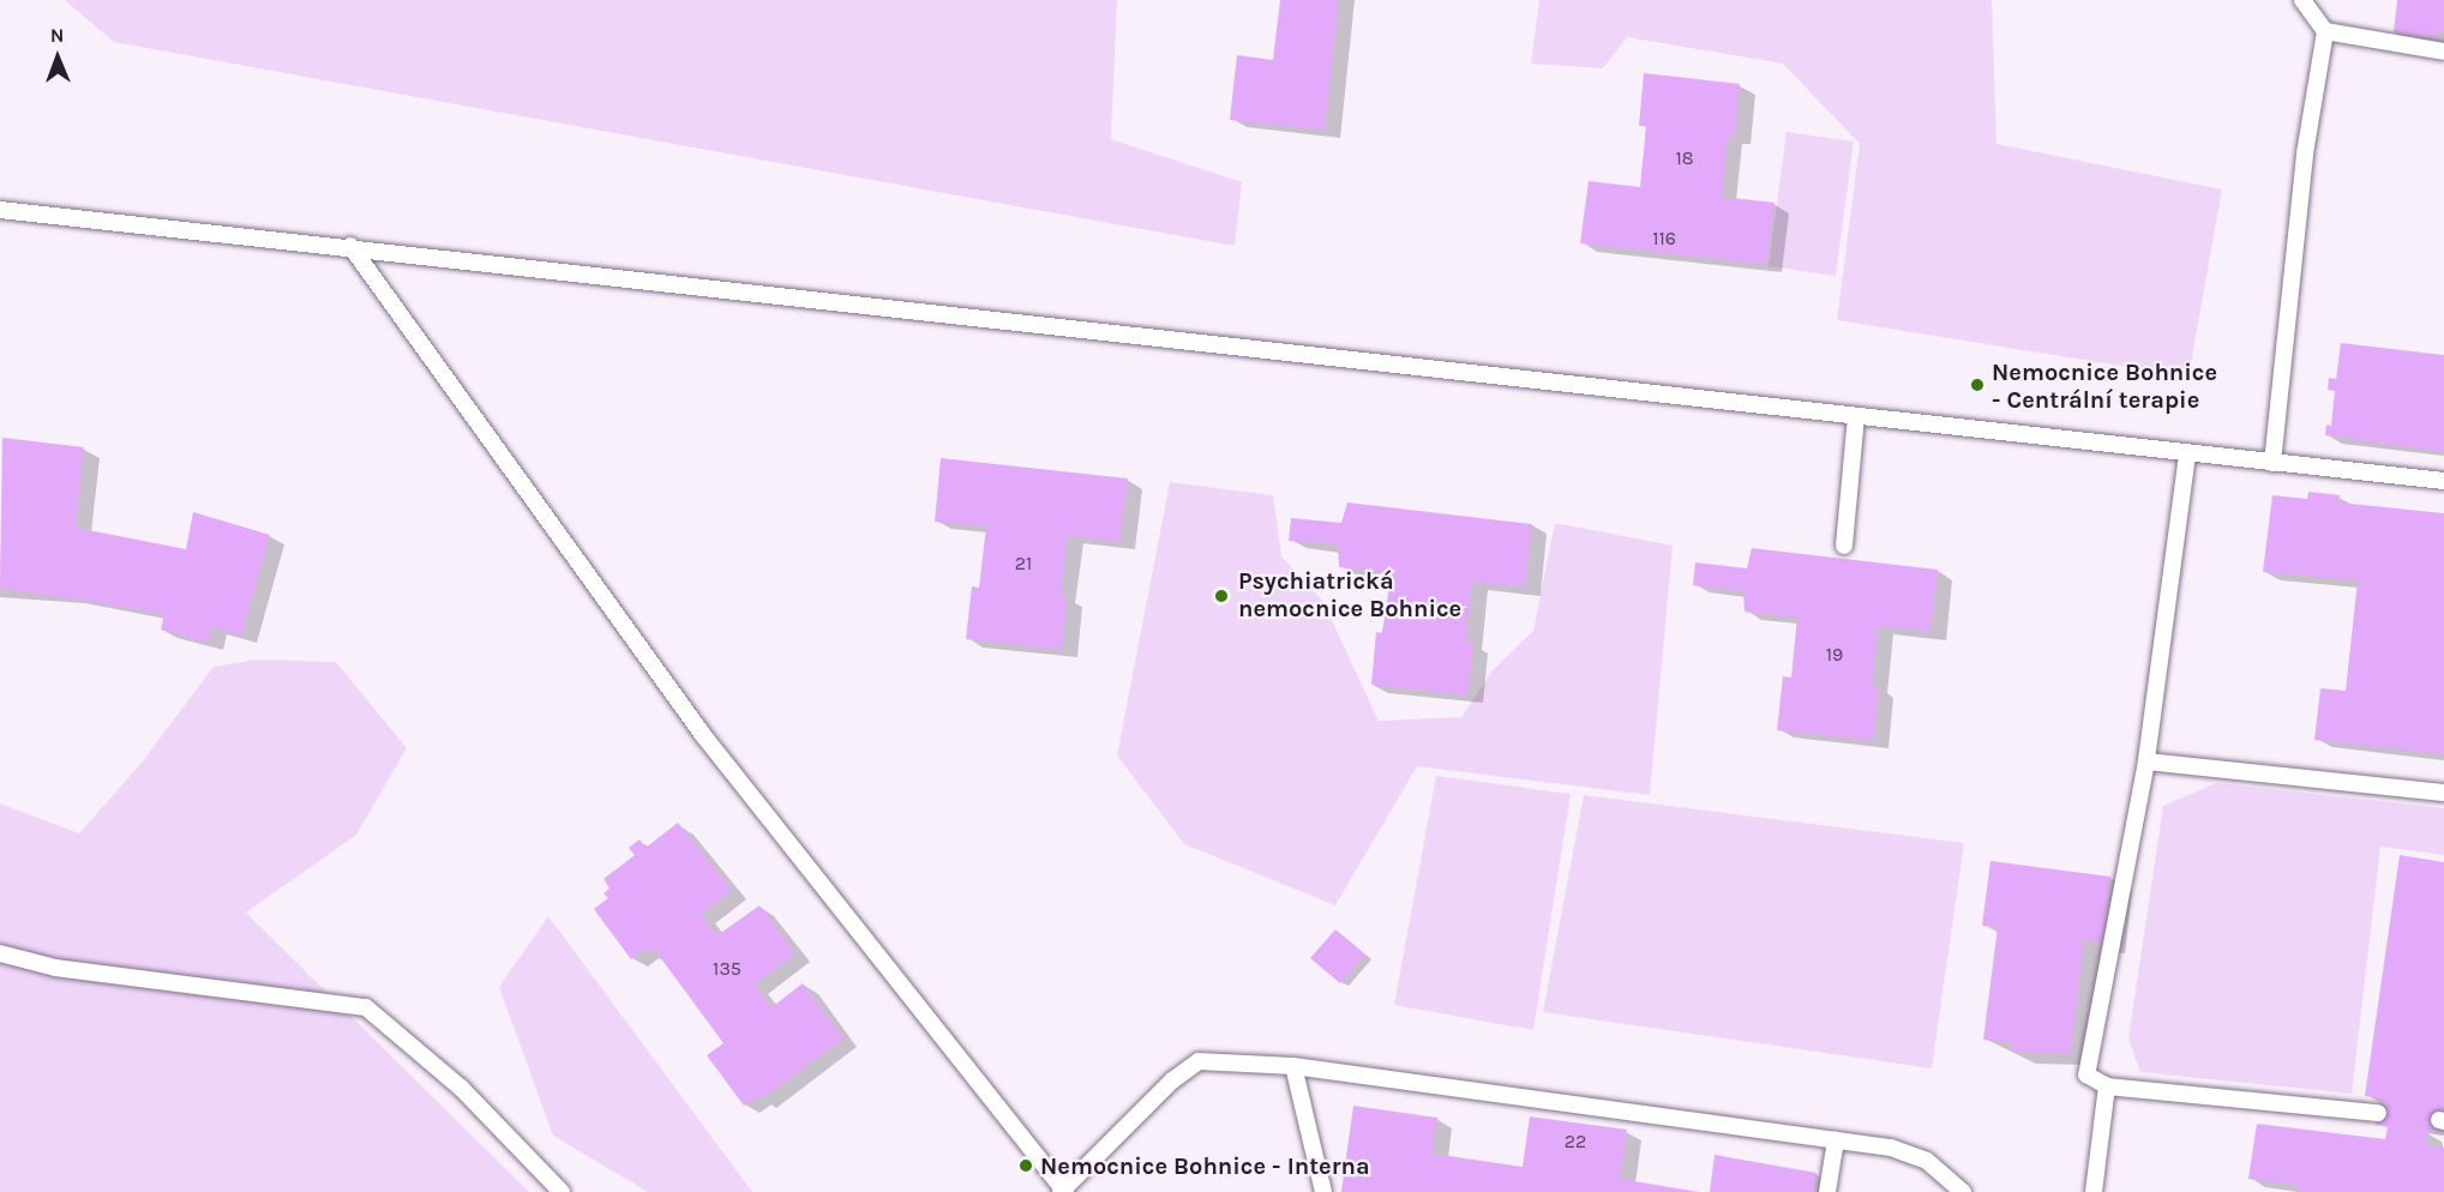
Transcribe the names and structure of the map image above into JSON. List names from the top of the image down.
{
  "places": ["Nemocnice Bohnice - Centrální terapie", "Psychiatrická nemocnice Bohnice", "Nemocnice Bohnice - Interna"],
  "house_numbers": [
    "18",
    "116",
    "21",
    "19",
    "135",
    "22"
  ],
  "north": "top"
}
